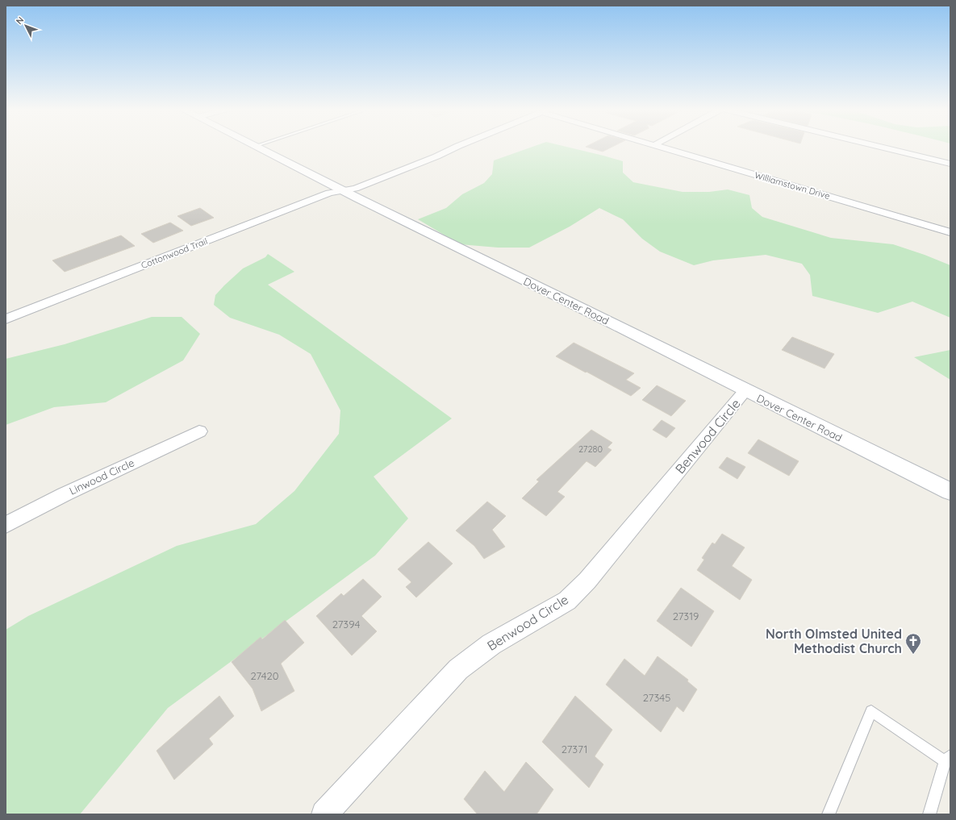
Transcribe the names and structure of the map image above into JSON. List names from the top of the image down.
{
  "streets": {
    "street": [
      "Williamstown Drive",
      "Cottonwood Trail",
      "Dover Center Road",
      "Benwood Circle",
      "Linwood Circle"
    ]
  },
  "crossings": [
    ["Cottonwood Trail", "Dover Center Road"],
    ["Dover Center Road", "Benwood Circle"]
  ],
  "places": {
    "church": ["North Olmsted United Methodist Church"]
  },
  "house_numbers": [
    "27280",
    "27319",
    "27394",
    "27420",
    "27345",
    "27371"
  ],
  "north": "top left"
}
